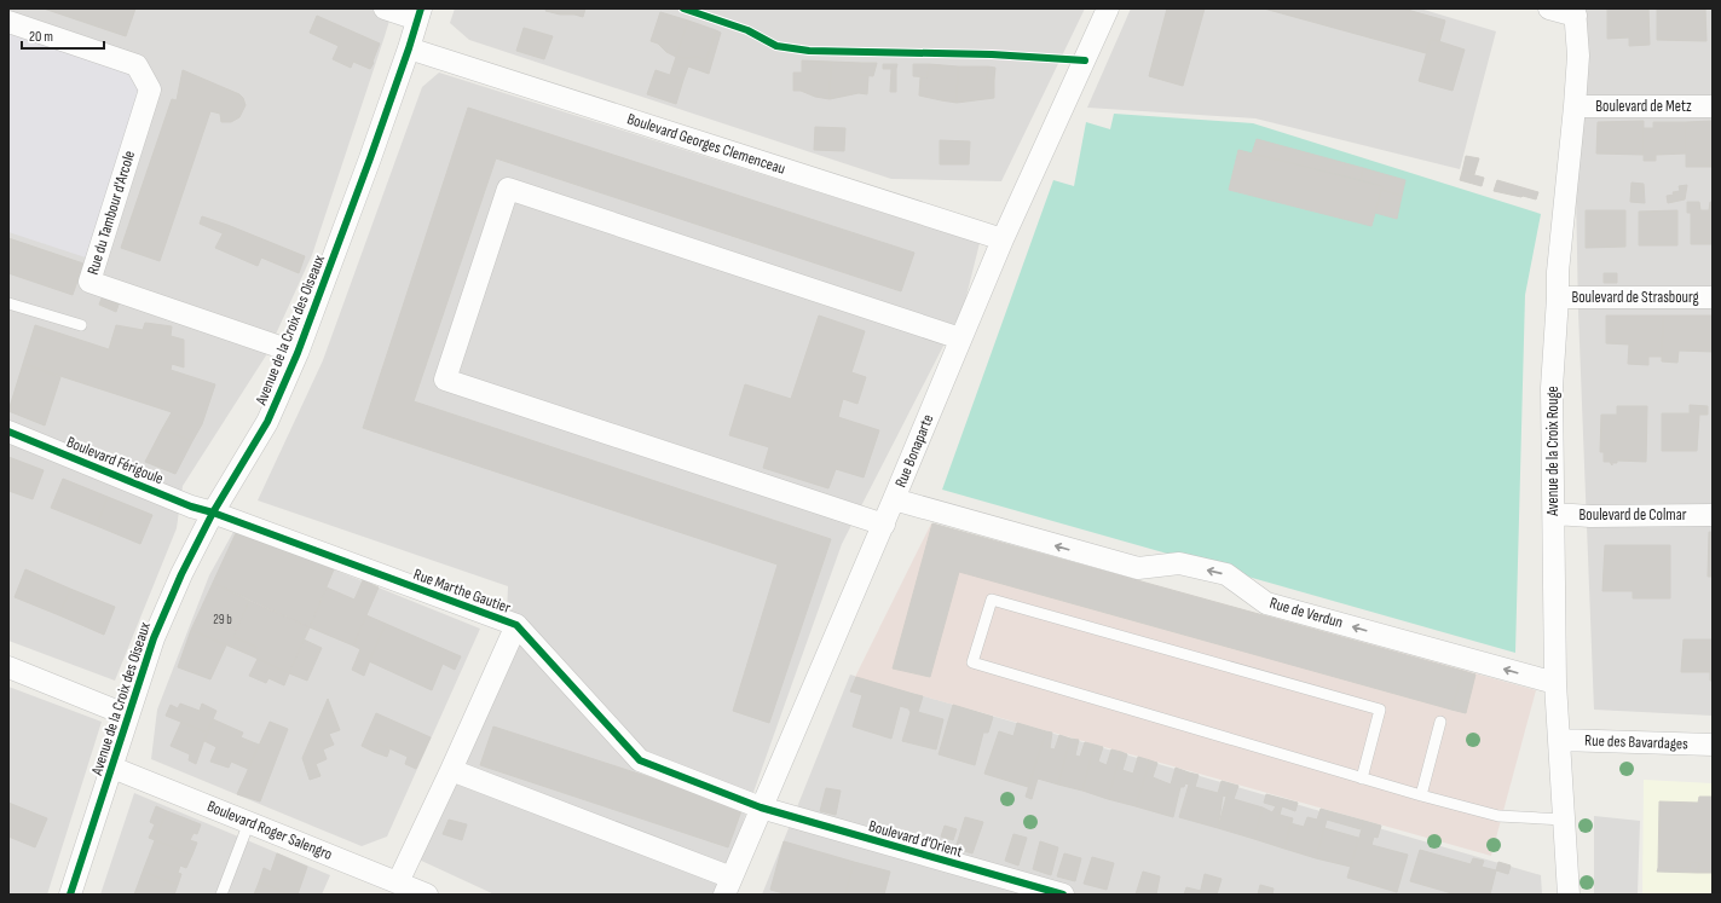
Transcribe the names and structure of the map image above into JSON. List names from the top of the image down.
{
  "streets": {
    "street": [
      "Boulevard de Metz",
      "Boulevard Georges Clemenceau",
      "Rue du Tambour d'Arcole",
      "Boulevard de Strasbourg",
      "Avenue de la Croix des Oiseaux",
      "Rue Bonaparte",
      "Avenue de la Croix Rouge",
      "Boulevard Férigoule",
      "Boulevard de Colmar",
      "Rue Marthe Gautier",
      "Rue de Verdun",
      "Rue des Bavardages",
      "Boulevard Roger Salengro",
      "Boulevard d'Orient"
    ]
  },
  "crossings": [
    ["Boulevard de Metz", "Avenue de la Croix Rouge"],
    ["Boulevard Georges Clemenceau", "Avenue de la Croix des Oiseaux"],
    ["Boulevard Georges Clemenceau", "Rue Bonaparte"],
    ["Rue du Tambour d'Arcole", "Avenue de la Croix des Oiseaux"],
    ["Boulevard de Strasbourg", "Avenue de la Croix Rouge"],
    ["Avenue de la Croix des Oiseaux", "Boulevard Férigoule"],
    ["Avenue de la Croix des Oiseaux", "Rue Marthe Gautier"],
    ["Avenue de la Croix des Oiseaux", "Boulevard Roger Salengro"],
    ["Rue Bonaparte", "Rue Marthe Gautier"],
    ["Rue Bonaparte", "Rue de Verdun"],
    ["Rue Bonaparte", "Boulevard d'Orient"],
    ["Avenue de la Croix Rouge", "Boulevard de Colmar"],
    ["Avenue de la Croix Rouge", "Rue de Verdun"],
    ["Avenue de la Croix Rouge", "Rue des Bavardages"],
    ["Boulevard Férigoule", "Rue Marthe Gautier"],
    ["Rue Marthe Gautier", "Boulevard d'Orient"]
  ],
  "one_way": ["Rue de Verdun"],
  "house_numbers": ["29 b"],
  "scale_bar": "20 m"
}
